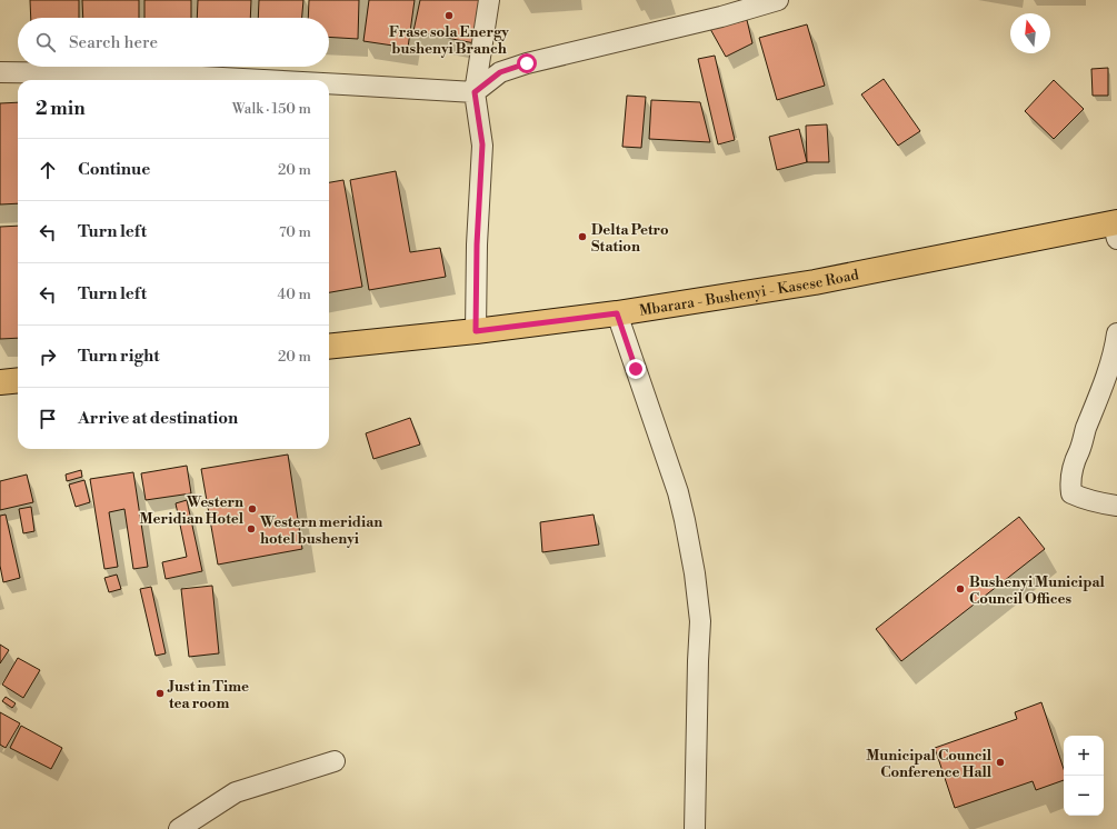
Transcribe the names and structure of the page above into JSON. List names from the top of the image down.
{
  "streets": {
    "main road": ["Mbarara - Bushenyi - Kasese Road"]
  },
  "places": [
    "Frase sola Energy bushenyi Branch",
    "Delta Petro Station",
    "Western Meridian Hotel",
    "Western meridian hotel bushenyi",
    "Bushenyi Municipal Council Offices",
    "Just in Time tea room",
    "Municipal Council Conference Hall"
  ],
  "north": "top",
  "page": {
    "search": "Search here",
    "heading": ["2 min", "Walk · 150 m"],
    "list": [
      ["Continue", "20 m"],
      ["Turn left", "70 m"],
      ["Turn left", "40 m"],
      ["Turn right", "20 m"],
      "Arrive at destination"
    ],
    "map_buttons": ["+", "−"]
  }
}
